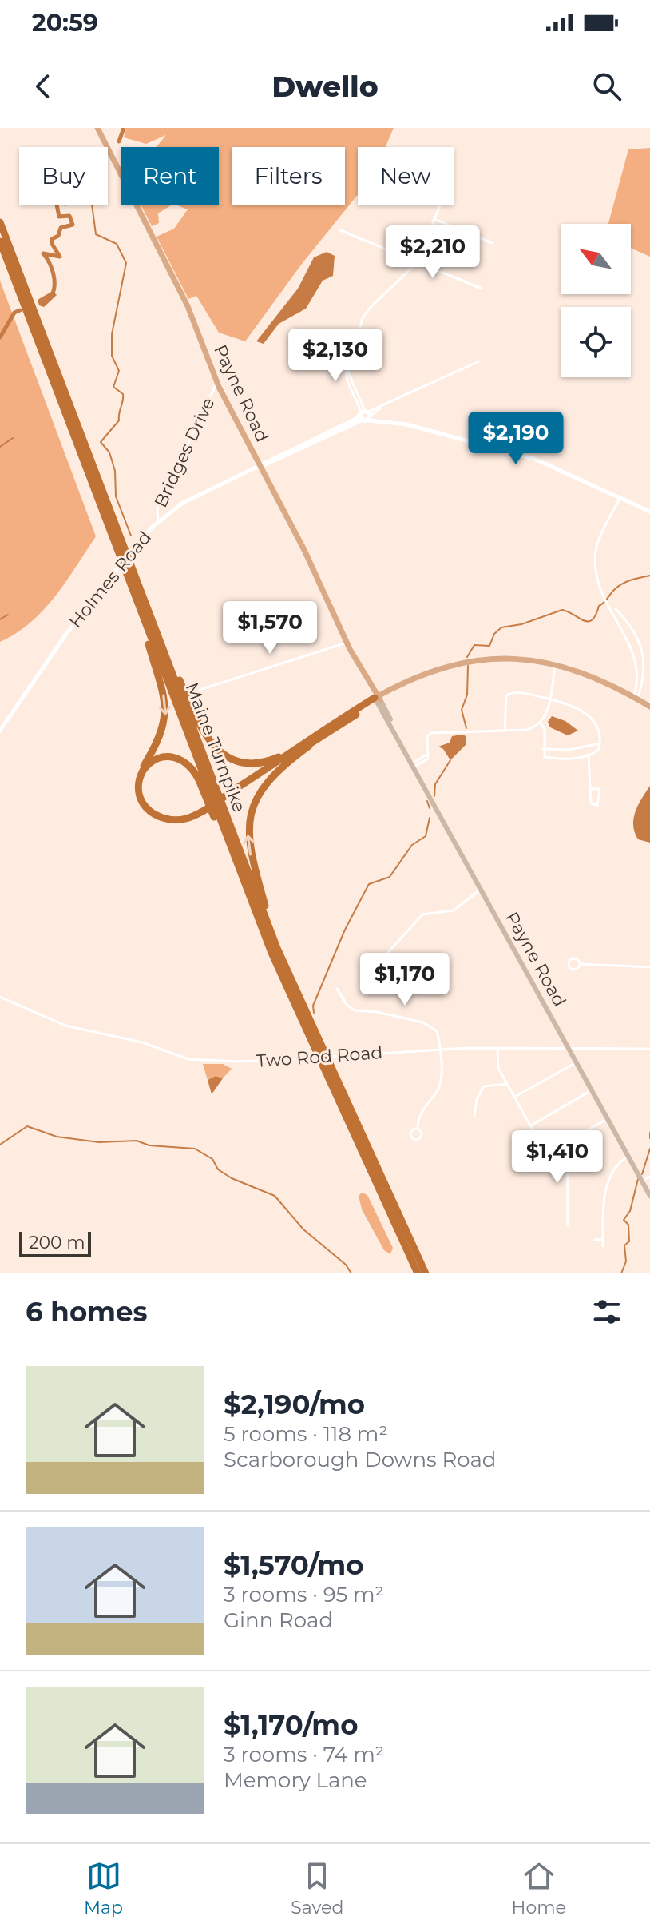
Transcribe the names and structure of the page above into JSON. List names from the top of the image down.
{
  "streets": {
    "highway": ["Maine Turnpike"],
    "main road": ["Payne Road"],
    "street": ["Bridges Drive", "Holmes Road", "Two Rod Road"]
  },
  "crossings": [
    ["Payne Road", "Bridges Drive"],
    ["Payne Road", "Holmes Road"],
    ["Payne Road", "Two Rod Road"],
    ["Bridges Drive", "Holmes Road"]
  ],
  "scale_bar": "200 m",
  "north": "top left",
  "page": {
    "status": "20:59",
    "header": "Dwello",
    "chip": [
      "Buy",
      "Rent",
      "Filters",
      "New"
    ],
    "price": [
      "$2,210",
      "$2,130",
      "$2,190",
      "$1,570",
      "$1,170",
      "$1,410"
    ],
    "scale": "200 m",
    "heading": "6 homes",
    "list": [
      {
        "name": "$2,190/mo",
        "note": "5 rooms · 118 m² · Scarborough Downs Road"
      },
      {
        "name": "$1,570/mo",
        "note": "3 rooms · 95 m² · Ginn Road"
      },
      {
        "name": "$1,170/mo",
        "note": "3 rooms · 74 m² · Memory Lane"
      }
    ],
    "tabs": ["Map", "Saved", "Home"]
  }
}
